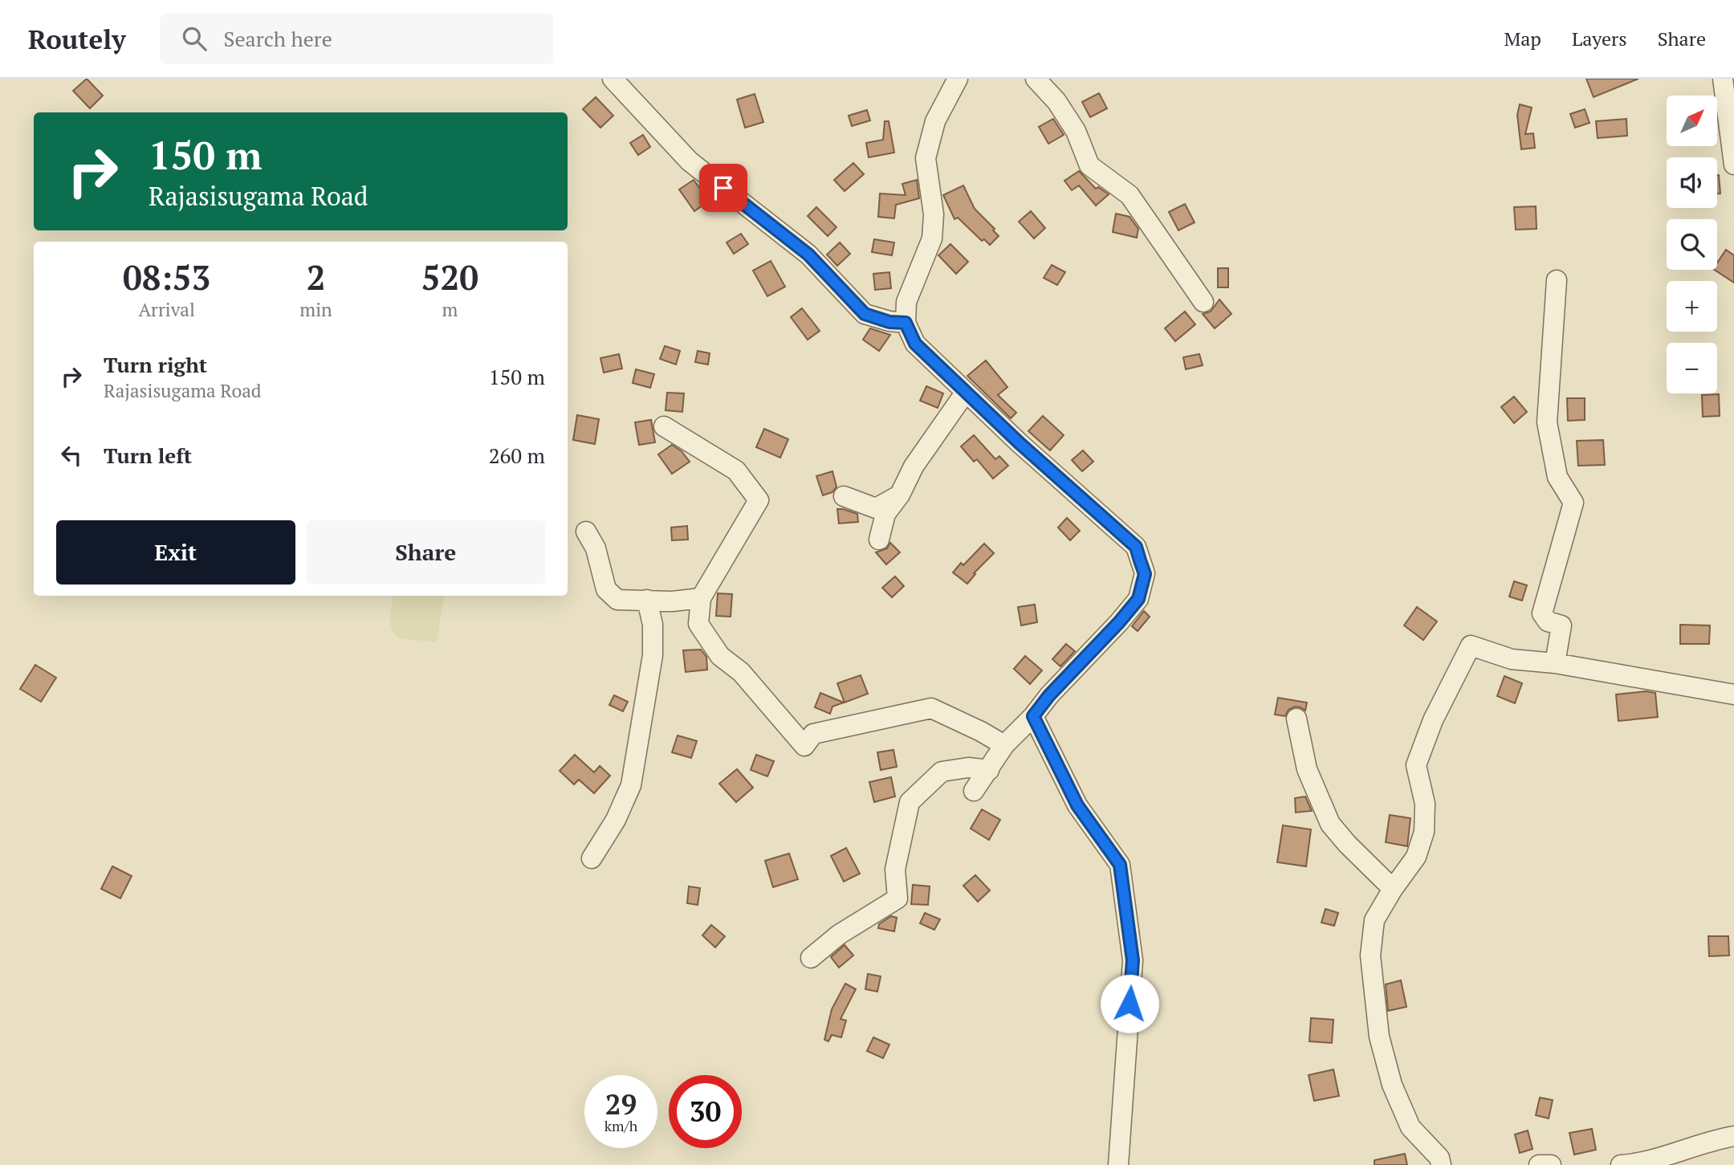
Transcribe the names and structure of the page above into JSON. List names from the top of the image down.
{
  "north": "top right",
  "page": {
    "header": "Routely",
    "search": "Search here",
    "nav": ["Map", "Layers", "Share"],
    "map_buttons": ["+", "−"],
    "turn": ["150 m", "Rajasisugama Road"],
    "eta": [
      "08:53",
      "Arrival",
      "2",
      "min",
      "520",
      "m"
    ],
    "list": [
      {
        "name": "Turn right",
        "note": "Rajasisugama Road",
        "value": "150 m"
      },
      {
        "name": "Turn left",
        "value": "260 m"
      }
    ],
    "buttons": ["Exit", "Share"],
    "speed": "29 km/h",
    "limit": "30"
  }
}
